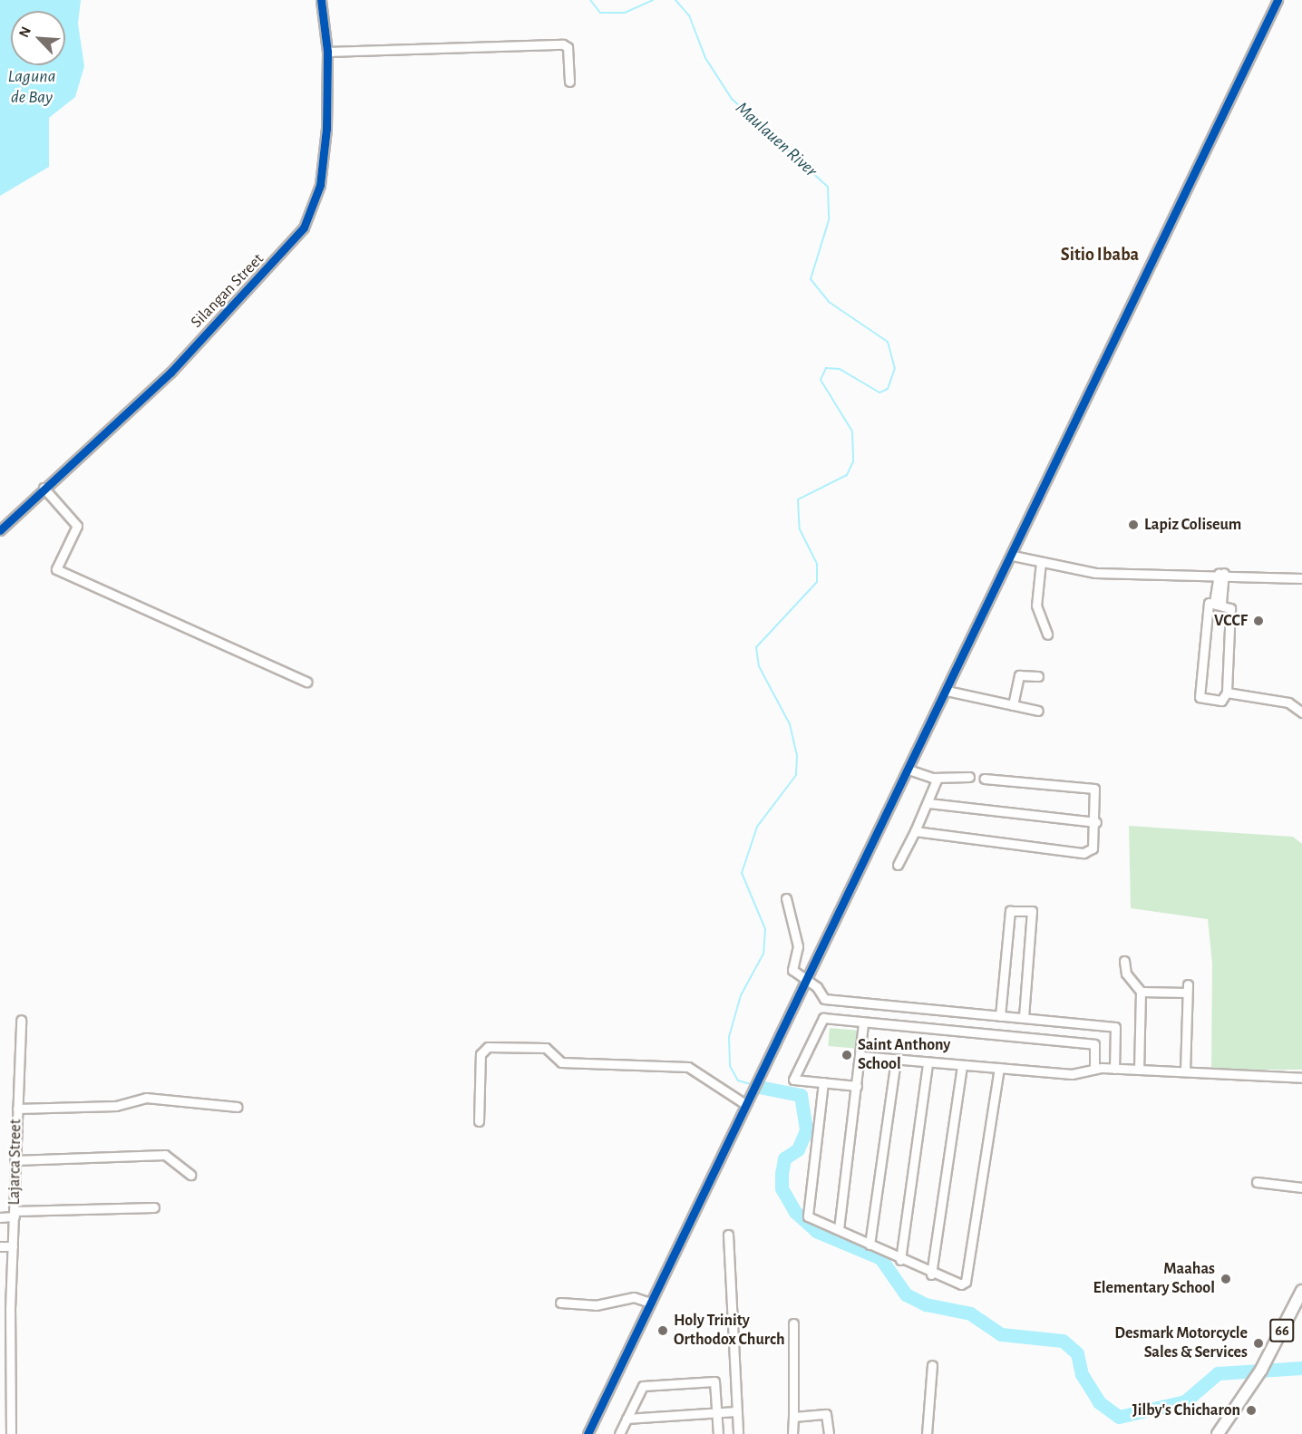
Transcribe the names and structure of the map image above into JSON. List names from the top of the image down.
{
  "streets": {
    "main road": ["66"],
    "street": ["Silangan Street", "Lajarca Street"]
  },
  "districts": ["Sitio Ibaba"],
  "water": ["Laguna de Bay", "Maulauen River"],
  "places": [
    "Lapiz Coliseum",
    "VCCF",
    "Saint Anthony School",
    "Maahas Elementary School",
    "Holy Trinity Orthodox Church",
    "Desmark Motorcycle Sales & Services",
    "Jilby's Chicharon"
  ],
  "north": "top left"
}
